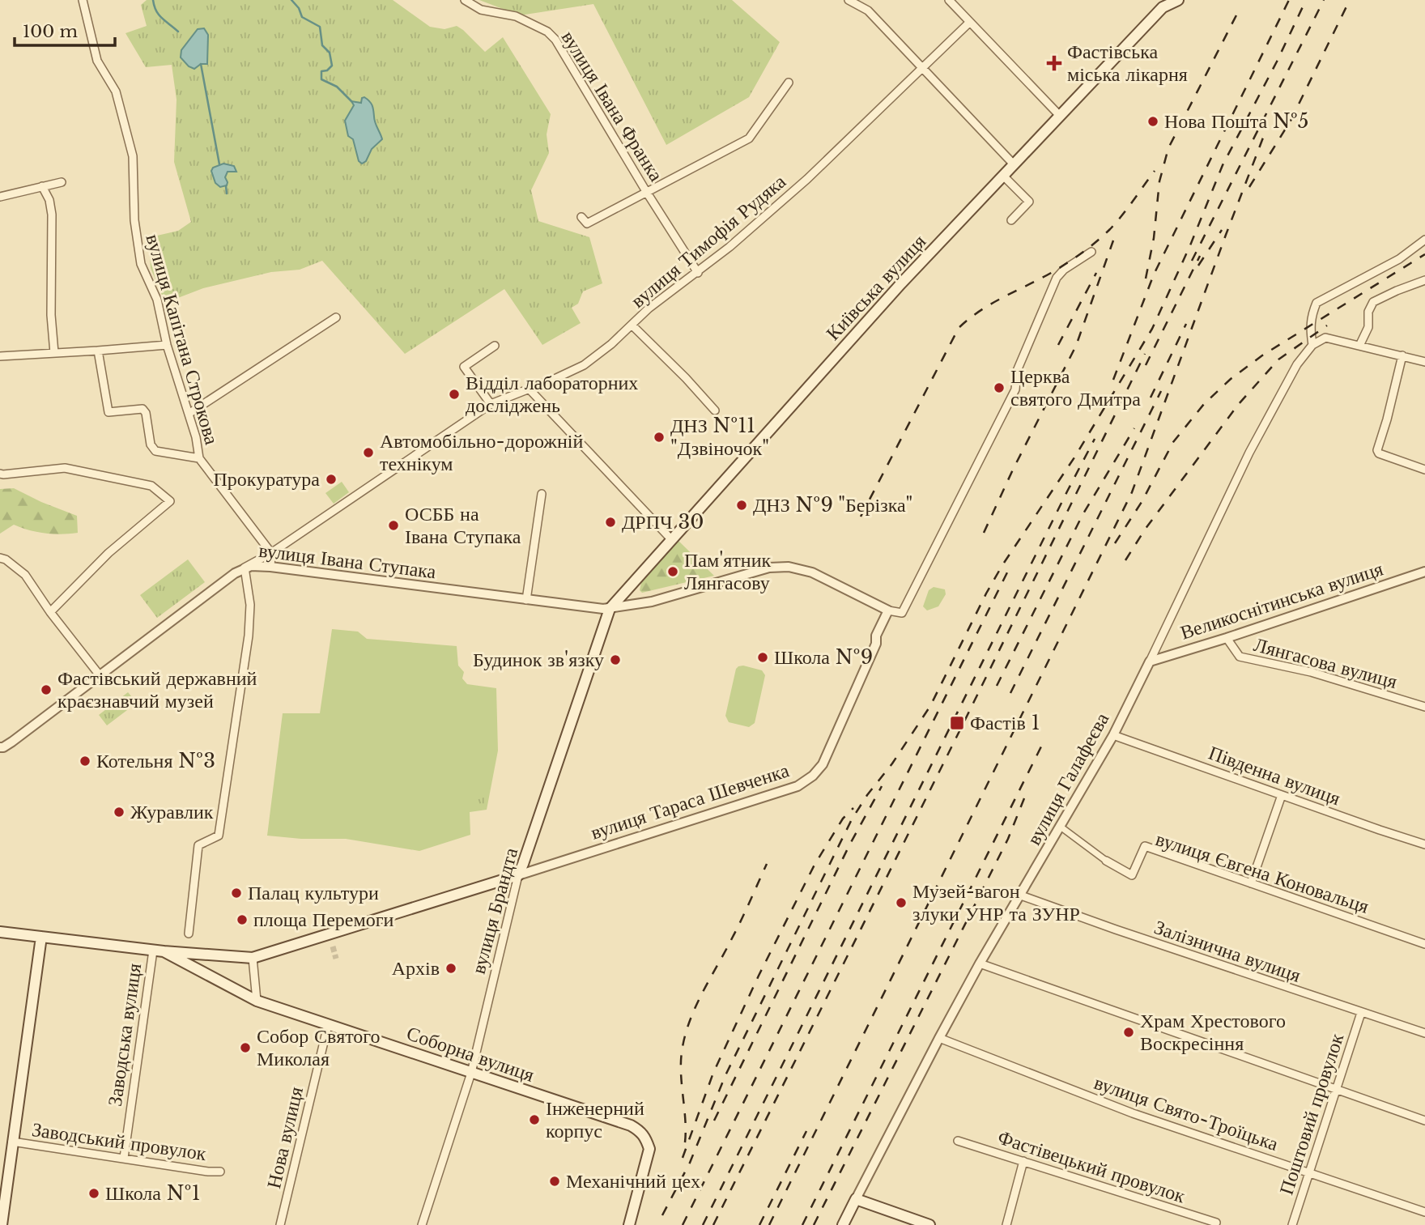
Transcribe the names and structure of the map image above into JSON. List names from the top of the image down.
{
  "streets": {
    "main road": [
      "Київська вулиця",
      "вулиця Галафеєва",
      "вулиця Тараса Шевченка",
      "вулиця Брандта",
      "Соборна вулиця"
    ],
    "street": [
      "вулиця Івана Франка",
      "вулиця Тимофія Рудяка",
      "вулиця Капітана Строкова",
      "вулиця Івана Ступака",
      "Великоснітинська вулиця",
      "Лянгасова вулиця",
      "Південна вулиця",
      "вулиця Євгена Коновальця",
      "Залізнична вулиця",
      "Заводська вулиця",
      "вулиця Свято-Троїцька",
      "Поштовий провулок",
      "Нова вулиця",
      "Заводський провулок",
      "Фастівецький провулок"
    ]
  },
  "crossings": [
    ["вулиця Івана Франка", "вулиця Тимофія Рудяка"],
    ["вулиця Тимофія Рудяка", "вулиця Капітана Строкова"],
    ["вулиця Тимофія Рудяка", "вулиця Івана Ступака"],
    ["Київська вулиця", "вулиця Івана Ступака"],
    ["Київська вулиця", "вулиця Брандта"],
    ["вулиця Івана Ступака", "вулиця Тараса Шевченка"],
    ["вулиця Івана Ступака", "вулиця Брандта"],
    ["Великоснітинська вулиця", "Лянгасова вулиця"],
    ["Великоснітинська вулиця", "вулиця Галафеєва"],
    ["Південна вулиця", "вулиця Галафеєва"],
    ["вулиця Галафеєва", "Залізнична вулиця"],
    ["вулиця Галафеєва", "вулиця Свято-Троїцька"],
    ["вулиця Тараса Шевченка", "вулиця Брандта"],
    ["вулиця Брандта", "Соборна вулиця"],
    ["Залізнична вулиця", "Поштовий провулок"],
    ["Заводська вулиця", "Соборна вулиця"],
    ["Заводська вулиця", "Заводський провулок"],
    ["Соборна вулиця", "Нова вулиця"],
    ["вулиця Свято-Троїцька", "Поштовий провулок"]
  ],
  "places": {
    "health": ["Фастівська міська лікарня"],
    "other": [
      "Нова Пошта №5",
      "Церква святого Дмитра",
      "Відділ лабораторних досліджень",
      "ДНЗ №11 \"Дзвіночок\"",
      "Автомобільно-дорожній технікум",
      "Прокуратура",
      "ДНЗ №9 \"Берізка\"",
      "ДРПЧ 30",
      "ОСББ на Івана Ступака",
      "Пам'ятник Лянгасову",
      "Школа №9",
      "Будинок зв'язку",
      "Фастівський державний краєзнавчий музей",
      "Котельня №3",
      "Журавлик",
      "Палац культури",
      "Музей-вагон злуки УНР та ЗУНР",
      "площа Перемоги",
      "Архів",
      "Храм Хрестового Воскресіння",
      "Собор Святого Миколая",
      "Інженерний корпус",
      "Механічний цех",
      "Школа №1"
    ],
    "transit": ["Фастів 1"]
  },
  "scale_bar": "100 m"
}
